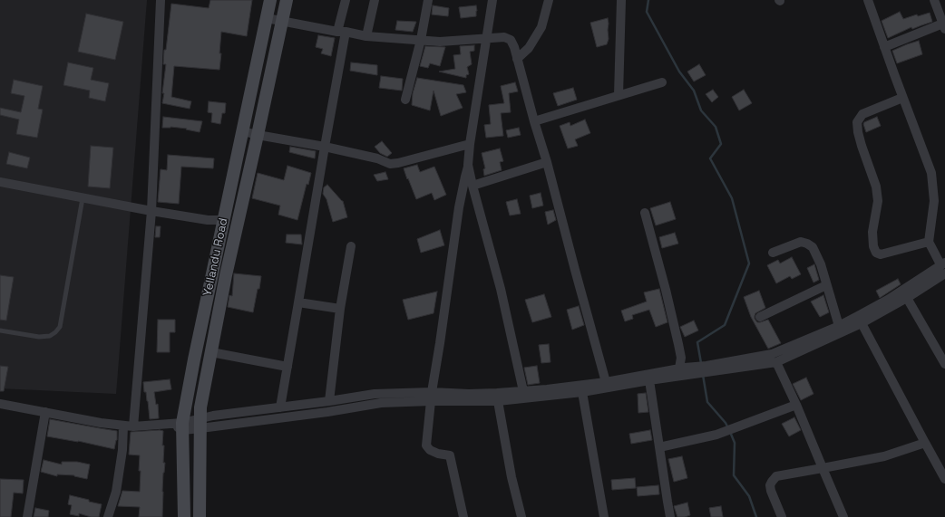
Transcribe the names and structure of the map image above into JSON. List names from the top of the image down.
{
  "streets": {
    "main road": ["Yellandu Road"]
  }
}
